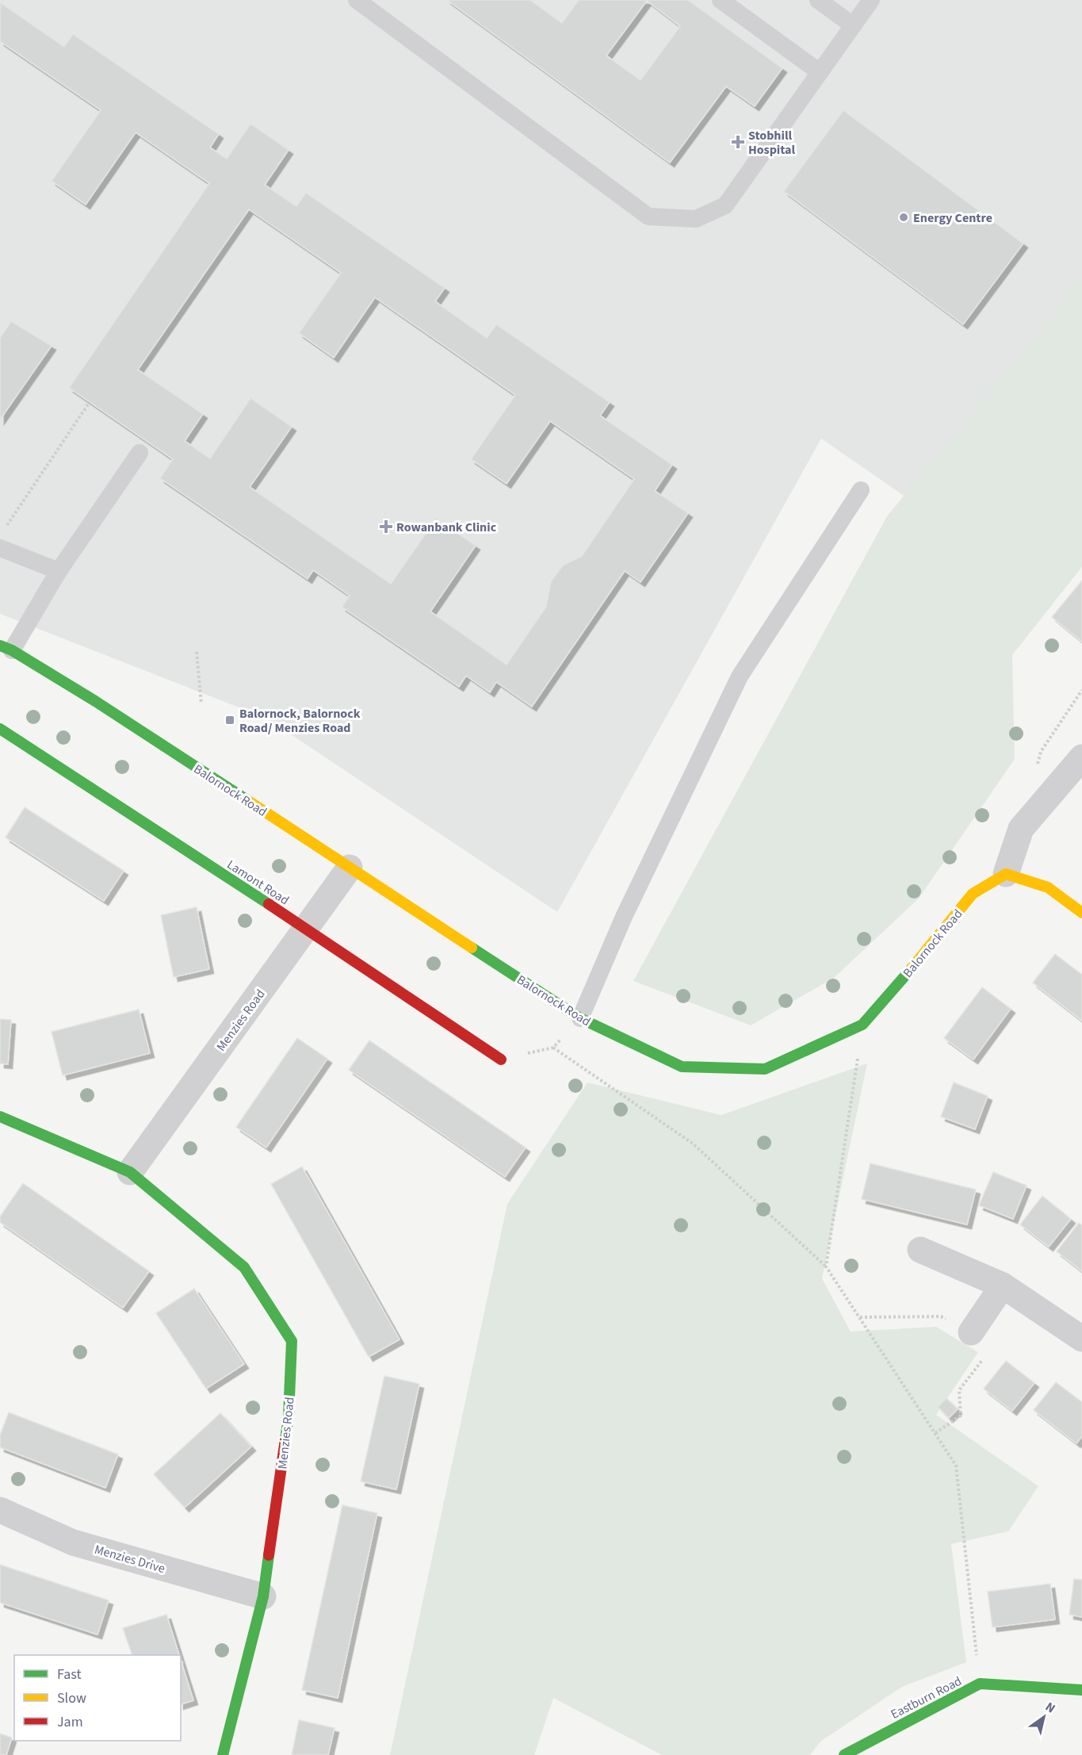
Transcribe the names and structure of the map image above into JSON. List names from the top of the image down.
{
  "streets": {
    "street": [
      "Balornock Road",
      "Lamont Road",
      "Menzies Road",
      "Menzies Drive",
      "Eastburn Road"
    ]
  },
  "crossings": [
    ["Balornock Road", "Menzies Road"],
    ["Lamont Road", "Menzies Road"],
    ["Menzies Road", "Menzies Drive"]
  ],
  "places": {
    "health": ["Stobhill Hospital", "Rowanbank Clinic"],
    "other": ["Energy Centre"],
    "transit": ["Balornock, Balornock Road/ Menzies Road"]
  },
  "legend": ["Fast", "Slow", "Jam"],
  "north": "top right"
}
